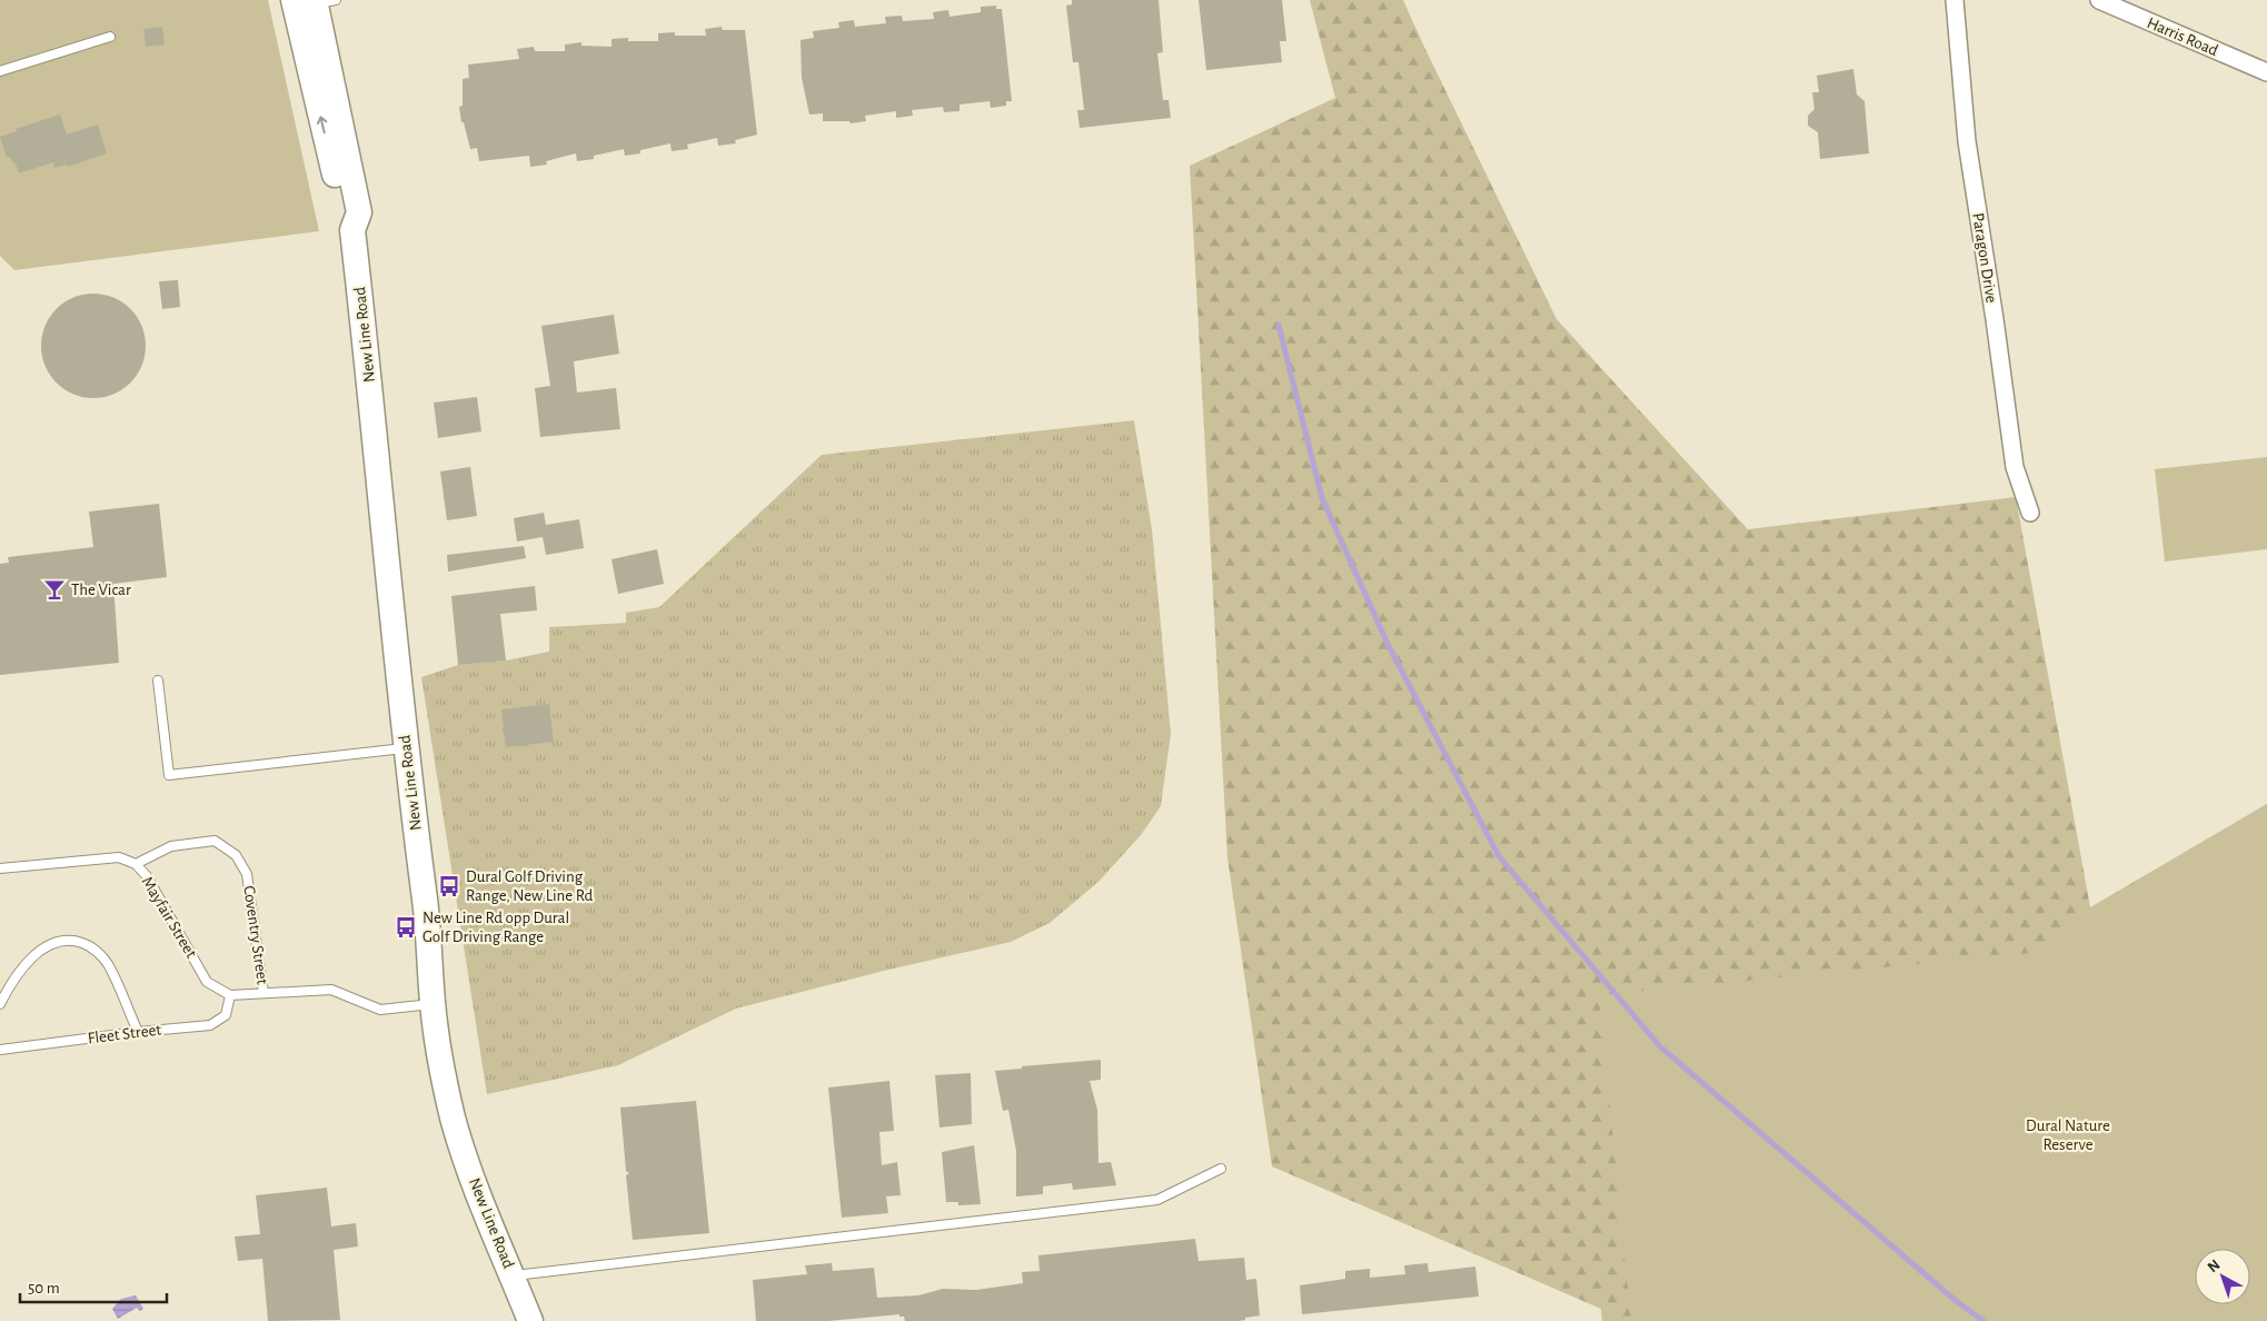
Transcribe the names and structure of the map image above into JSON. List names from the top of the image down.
{
  "streets": {
    "main road": ["New Line Road"],
    "street": ["Harris Road", "Paragon Drive"],
    "lane": ["Mayfair Street", "Coventry Street", "Fleet Street"]
  },
  "crossings": [
    ["Mayfair Street", "Coventry Street"],
    ["Mayfair Street", "Fleet Street"]
  ],
  "parks": ["Dural Nature Reserve"],
  "places": {
    "bar": ["The Vicar"],
    "bus stop": ["Dural Golf Driving Range, New Line Rd", "New Line Rd opp Dural Golf Driving Range"]
  },
  "scale_bar": "50 m",
  "north": "top left"
}
